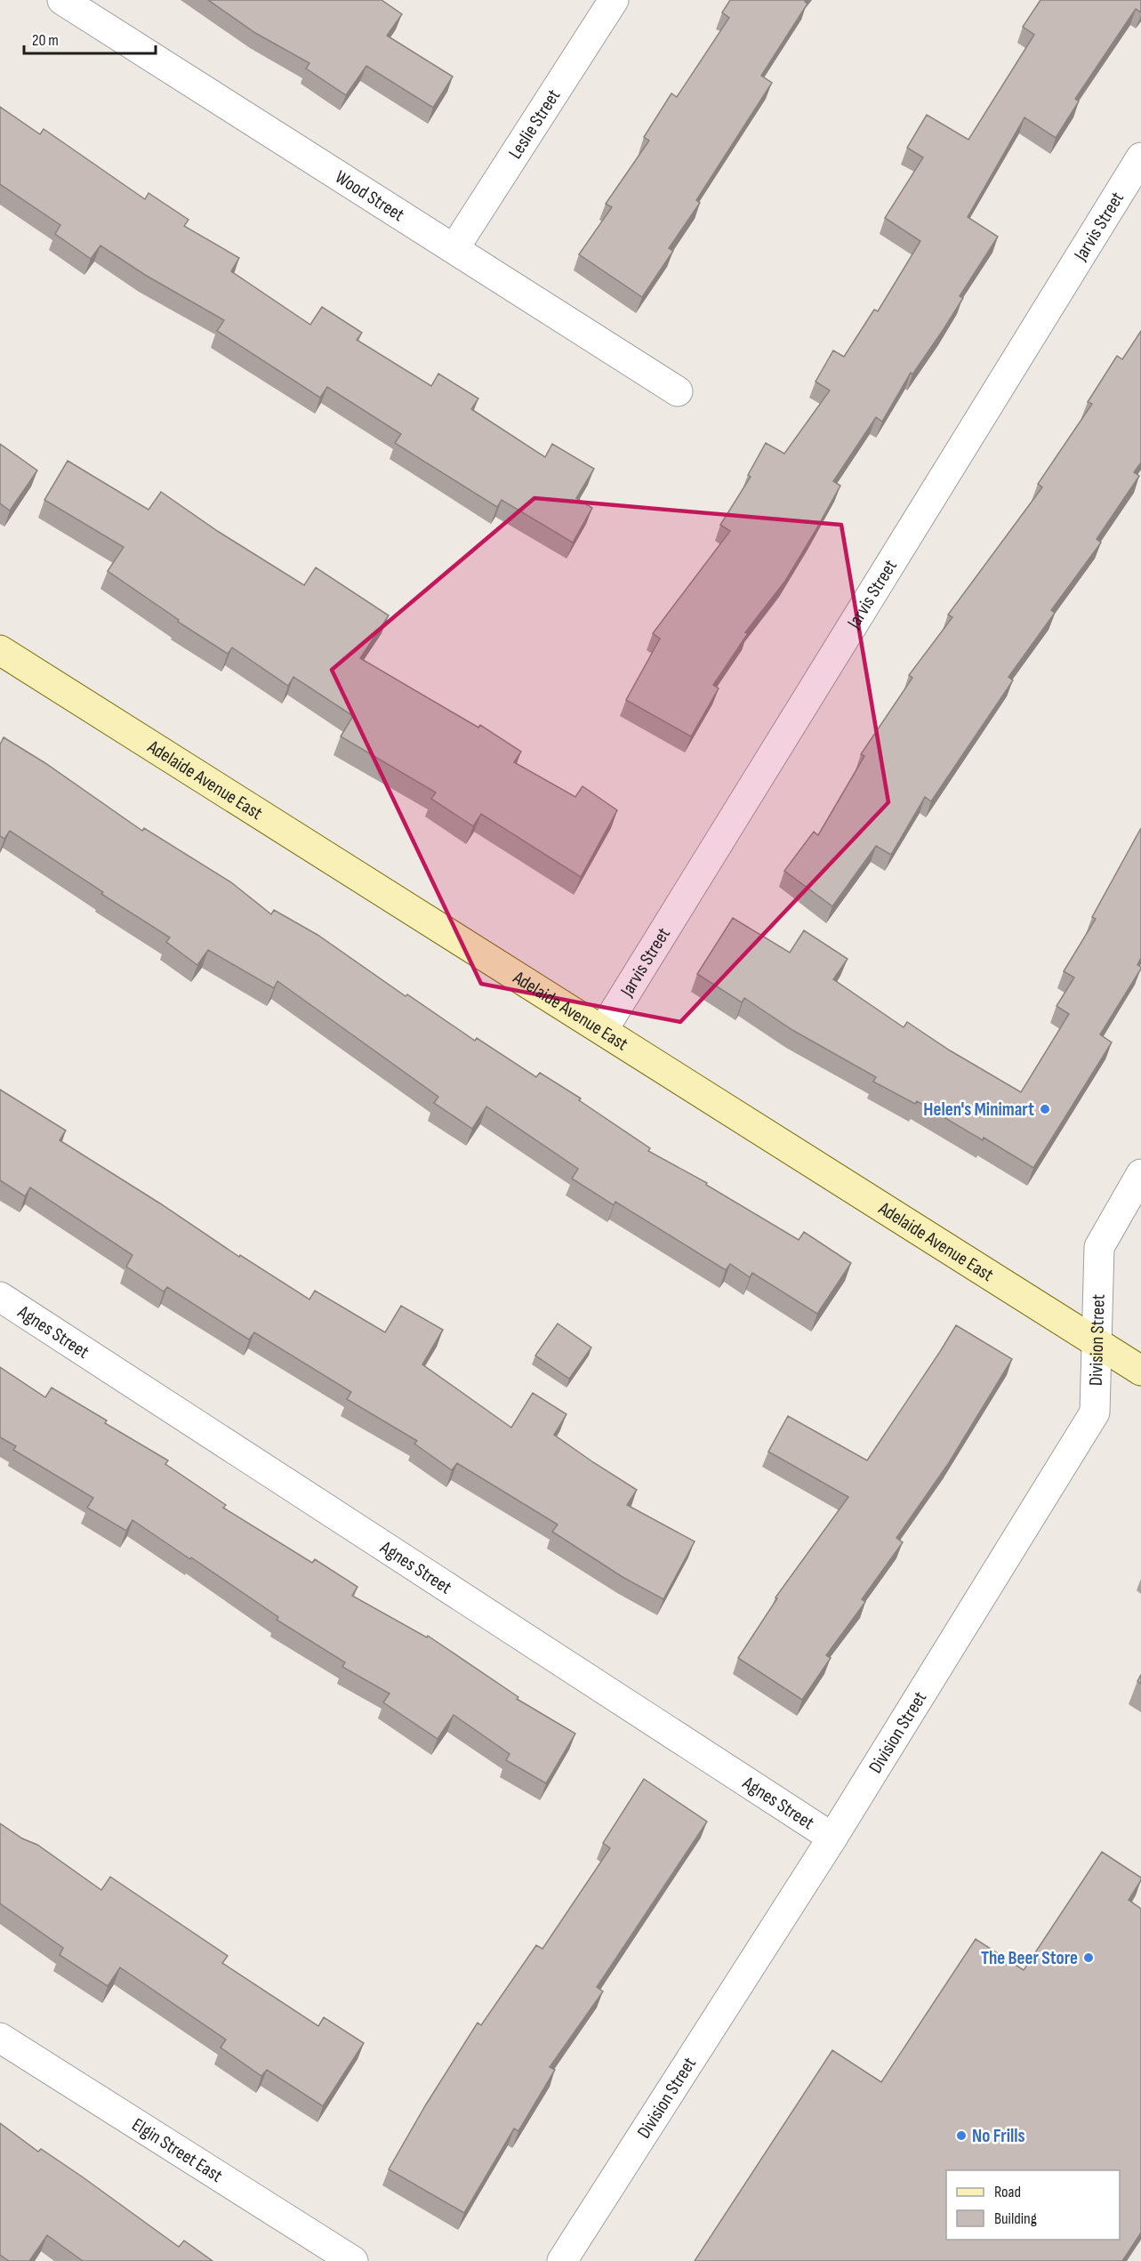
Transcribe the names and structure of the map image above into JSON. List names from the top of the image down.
{
  "streets": {
    "main road": ["Adelaide Avenue East"],
    "street": [
      "Leslie Street",
      "Wood Street",
      "Jarvis Street",
      "Agnes Street",
      "Division Street",
      "Elgin Street East"
    ]
  },
  "crossings": [
    ["Leslie Street", "Wood Street"],
    ["Jarvis Street", "Adelaide Avenue East"],
    ["Adelaide Avenue East", "Division Street"],
    ["Agnes Street", "Division Street"]
  ],
  "places": ["Helen's Minimart", "The Beer Store", "No Frills"],
  "legend": ["Road", "Building"],
  "scale_bar": "20 m"
}
